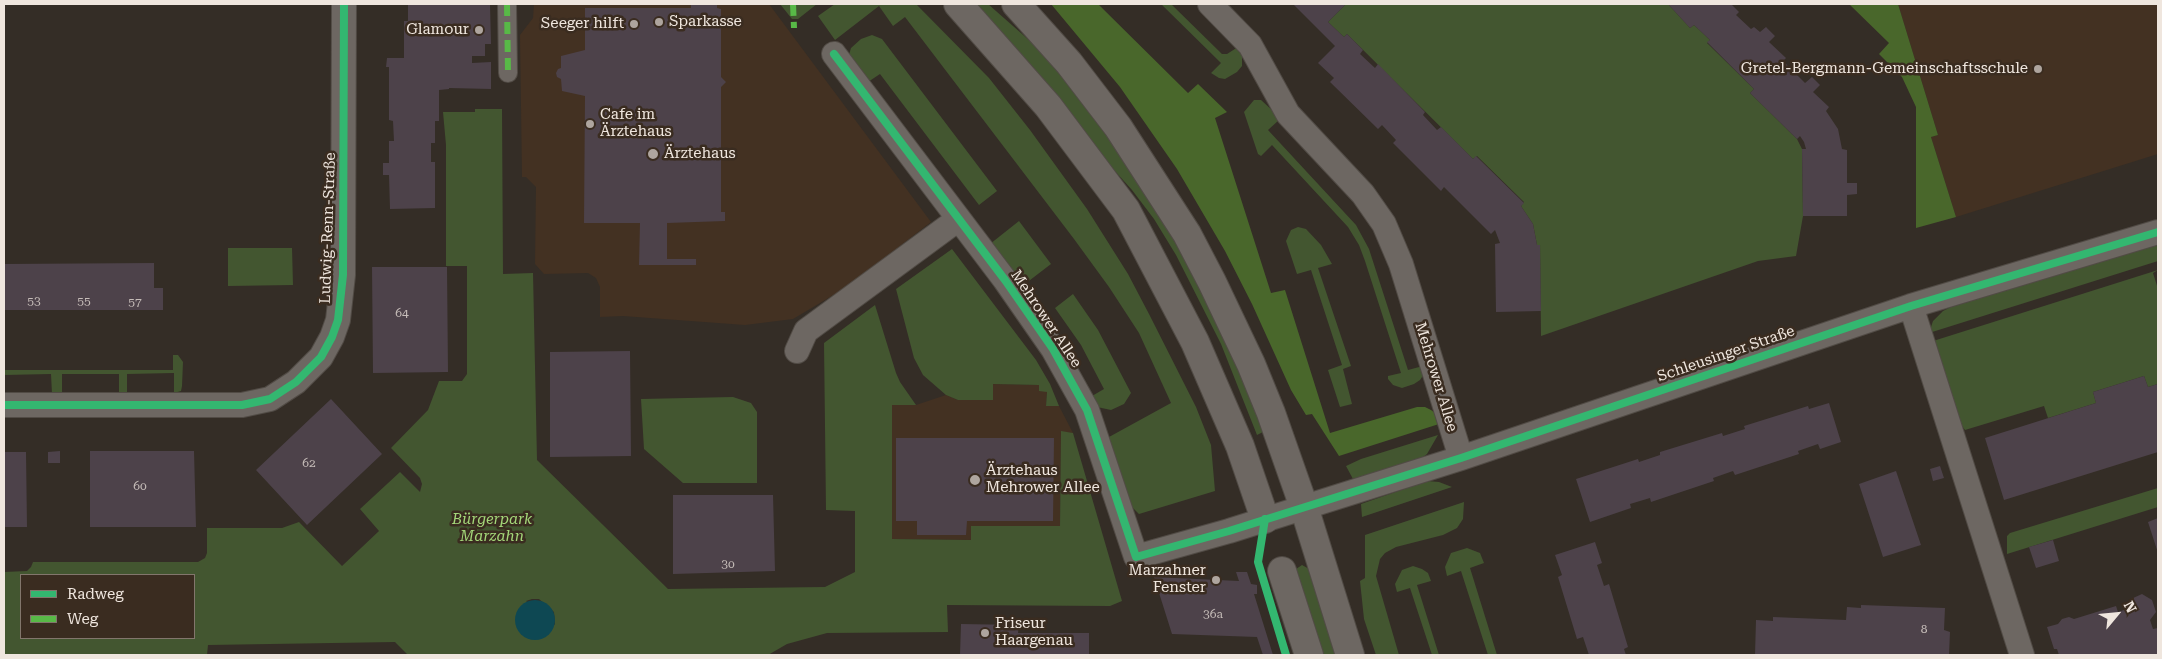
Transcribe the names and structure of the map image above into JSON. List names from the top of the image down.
{
  "streets": {
    "street": ["Ludwig-Renn-Straße", "Mehrower Allee", "Schleusinger Straße"]
  },
  "crossings": [
    ["Mehrower Allee", "Schleusinger Straße"]
  ],
  "parks": ["Bürgerpark Marzahn"],
  "places": [
    "Sparkasse",
    "Seeger hilft",
    "Glamour",
    "Gretel-Bergmann-Gemeinschaftsschule",
    "Cafe im Ärztehaus",
    "Ärztehaus",
    "Ärztehaus Mehrower Allee",
    "Marzahner Fenster",
    "Friseur Haargenau"
  ],
  "house_numbers": [
    "53",
    "55",
    "57",
    "64",
    "62",
    "60",
    "30",
    "36a",
    "8"
  ],
  "legend": ["Radweg", "Weg"],
  "north": "top right"
}
